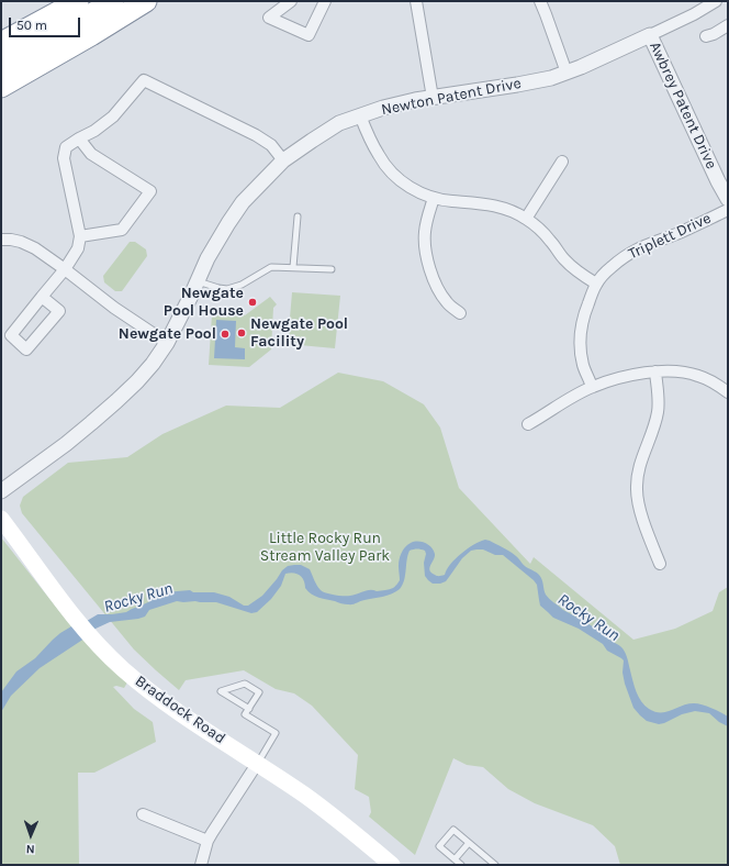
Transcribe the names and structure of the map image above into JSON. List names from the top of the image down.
{
  "streets": {
    "main road": ["Braddock Road"],
    "street": ["Newton Patent Drive", "Awbrey Patent Drive", "Triplett Drive"]
  },
  "crossings": [
    ["Newton Patent Drive", "Awbrey Patent Drive"]
  ],
  "water": ["Rocky Run"],
  "parks": ["Little Rocky Run Stream Valley Park"],
  "places": ["Newgate Pool House", "Newgate Pool Facility", "Newgate Pool"],
  "scale_bar": "50 m",
  "north": "bottom"
}
